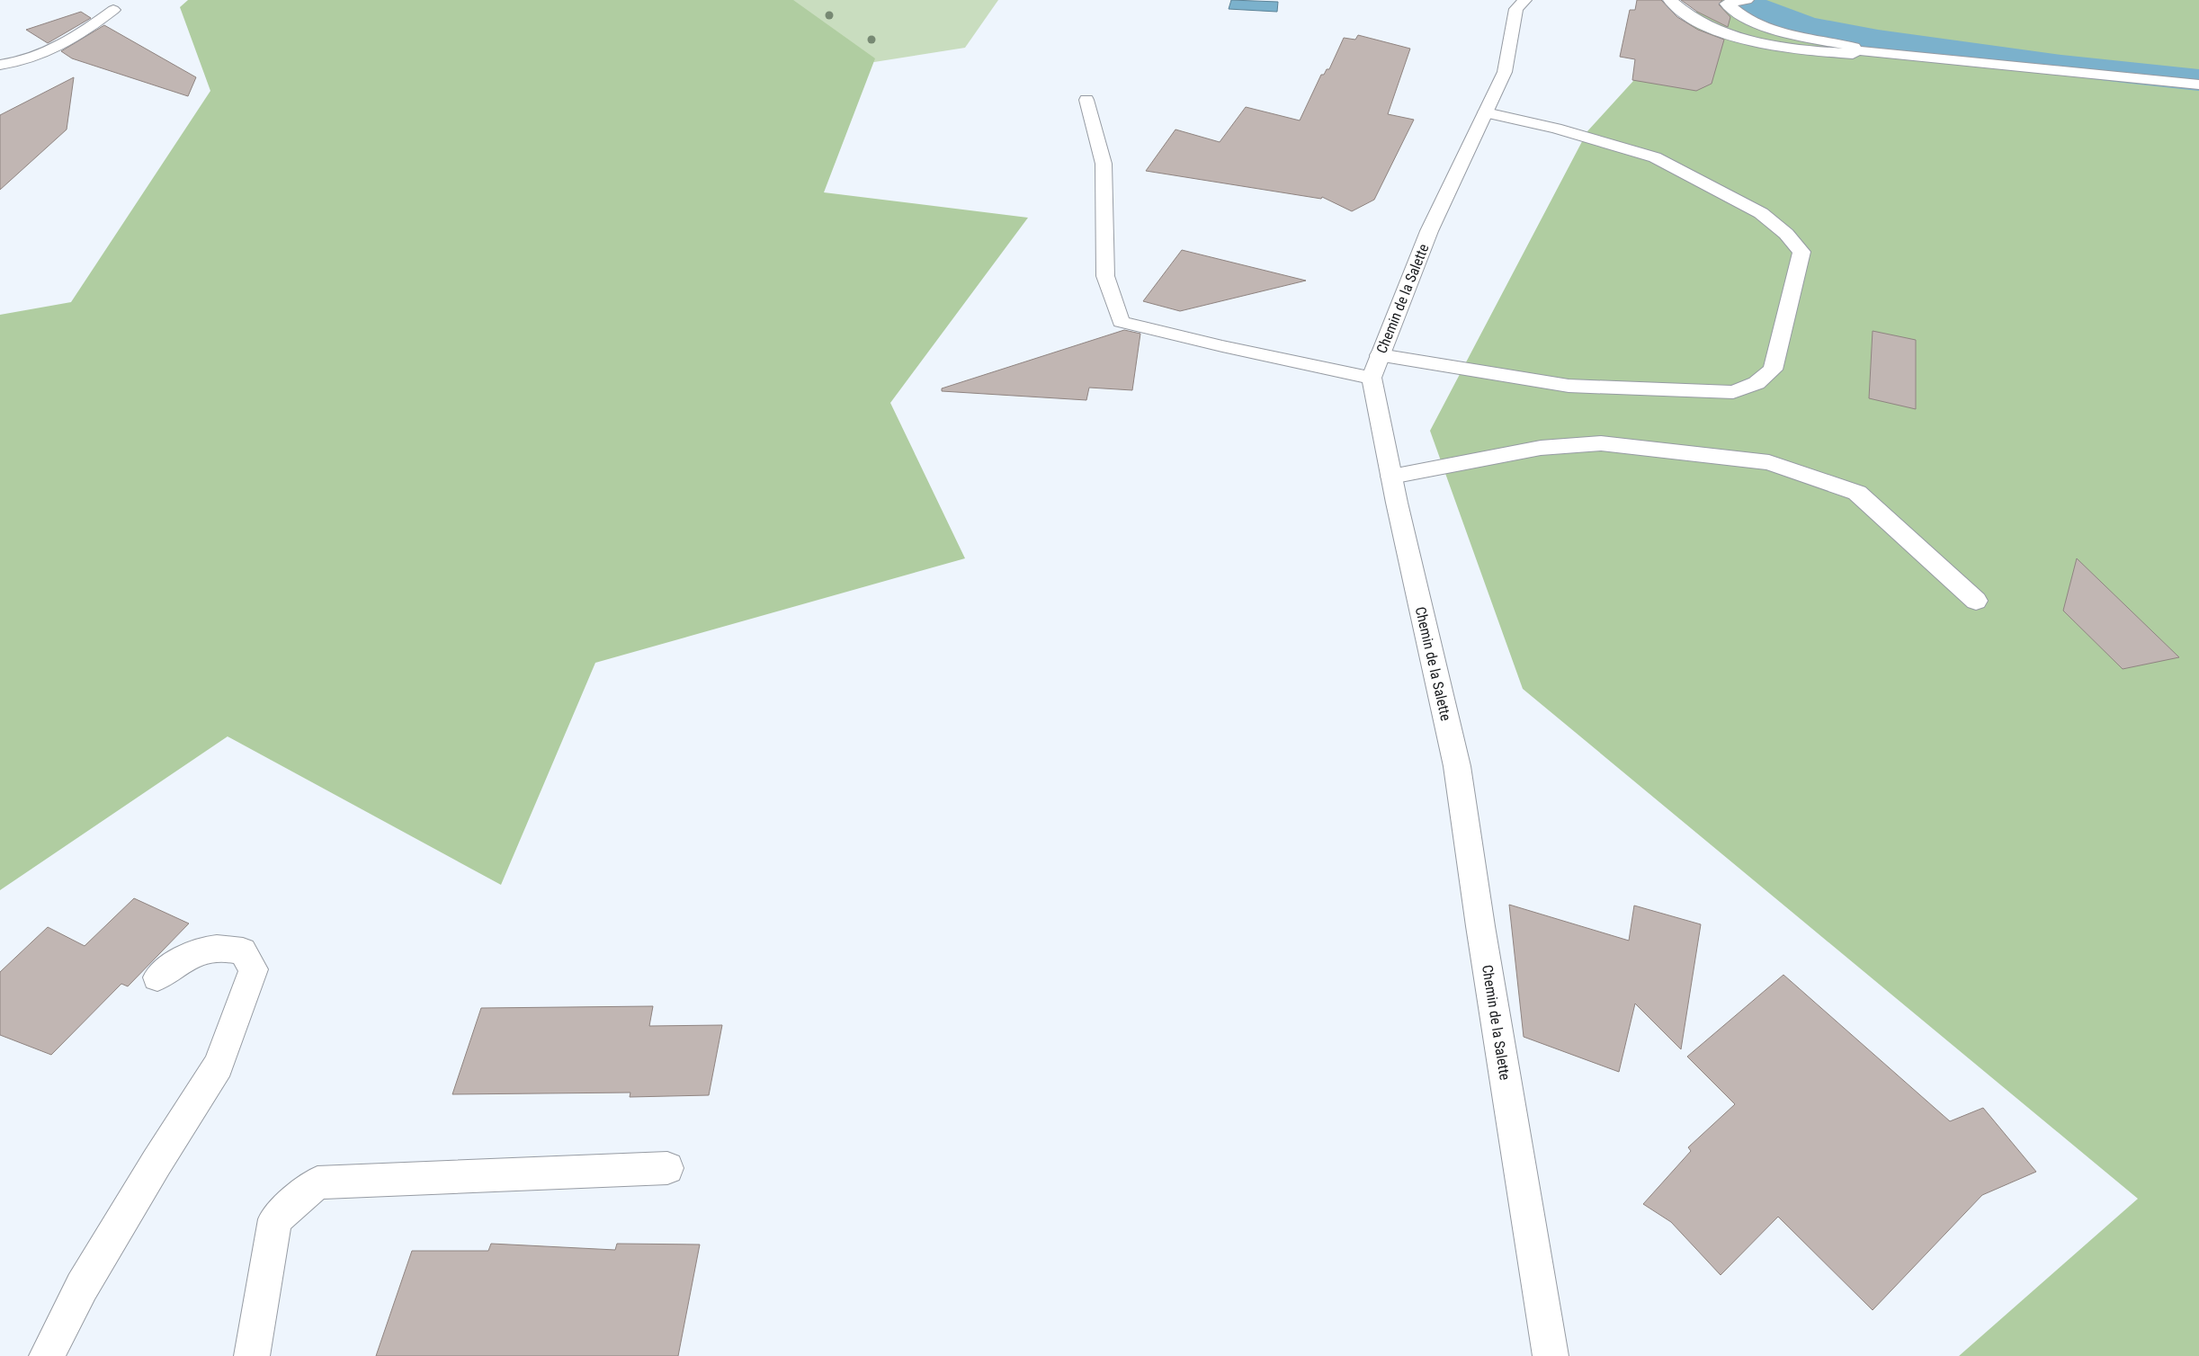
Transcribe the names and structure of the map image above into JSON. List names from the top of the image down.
{
  "streets": {
    "street": ["Chemin de la Salette"]
  }
}
